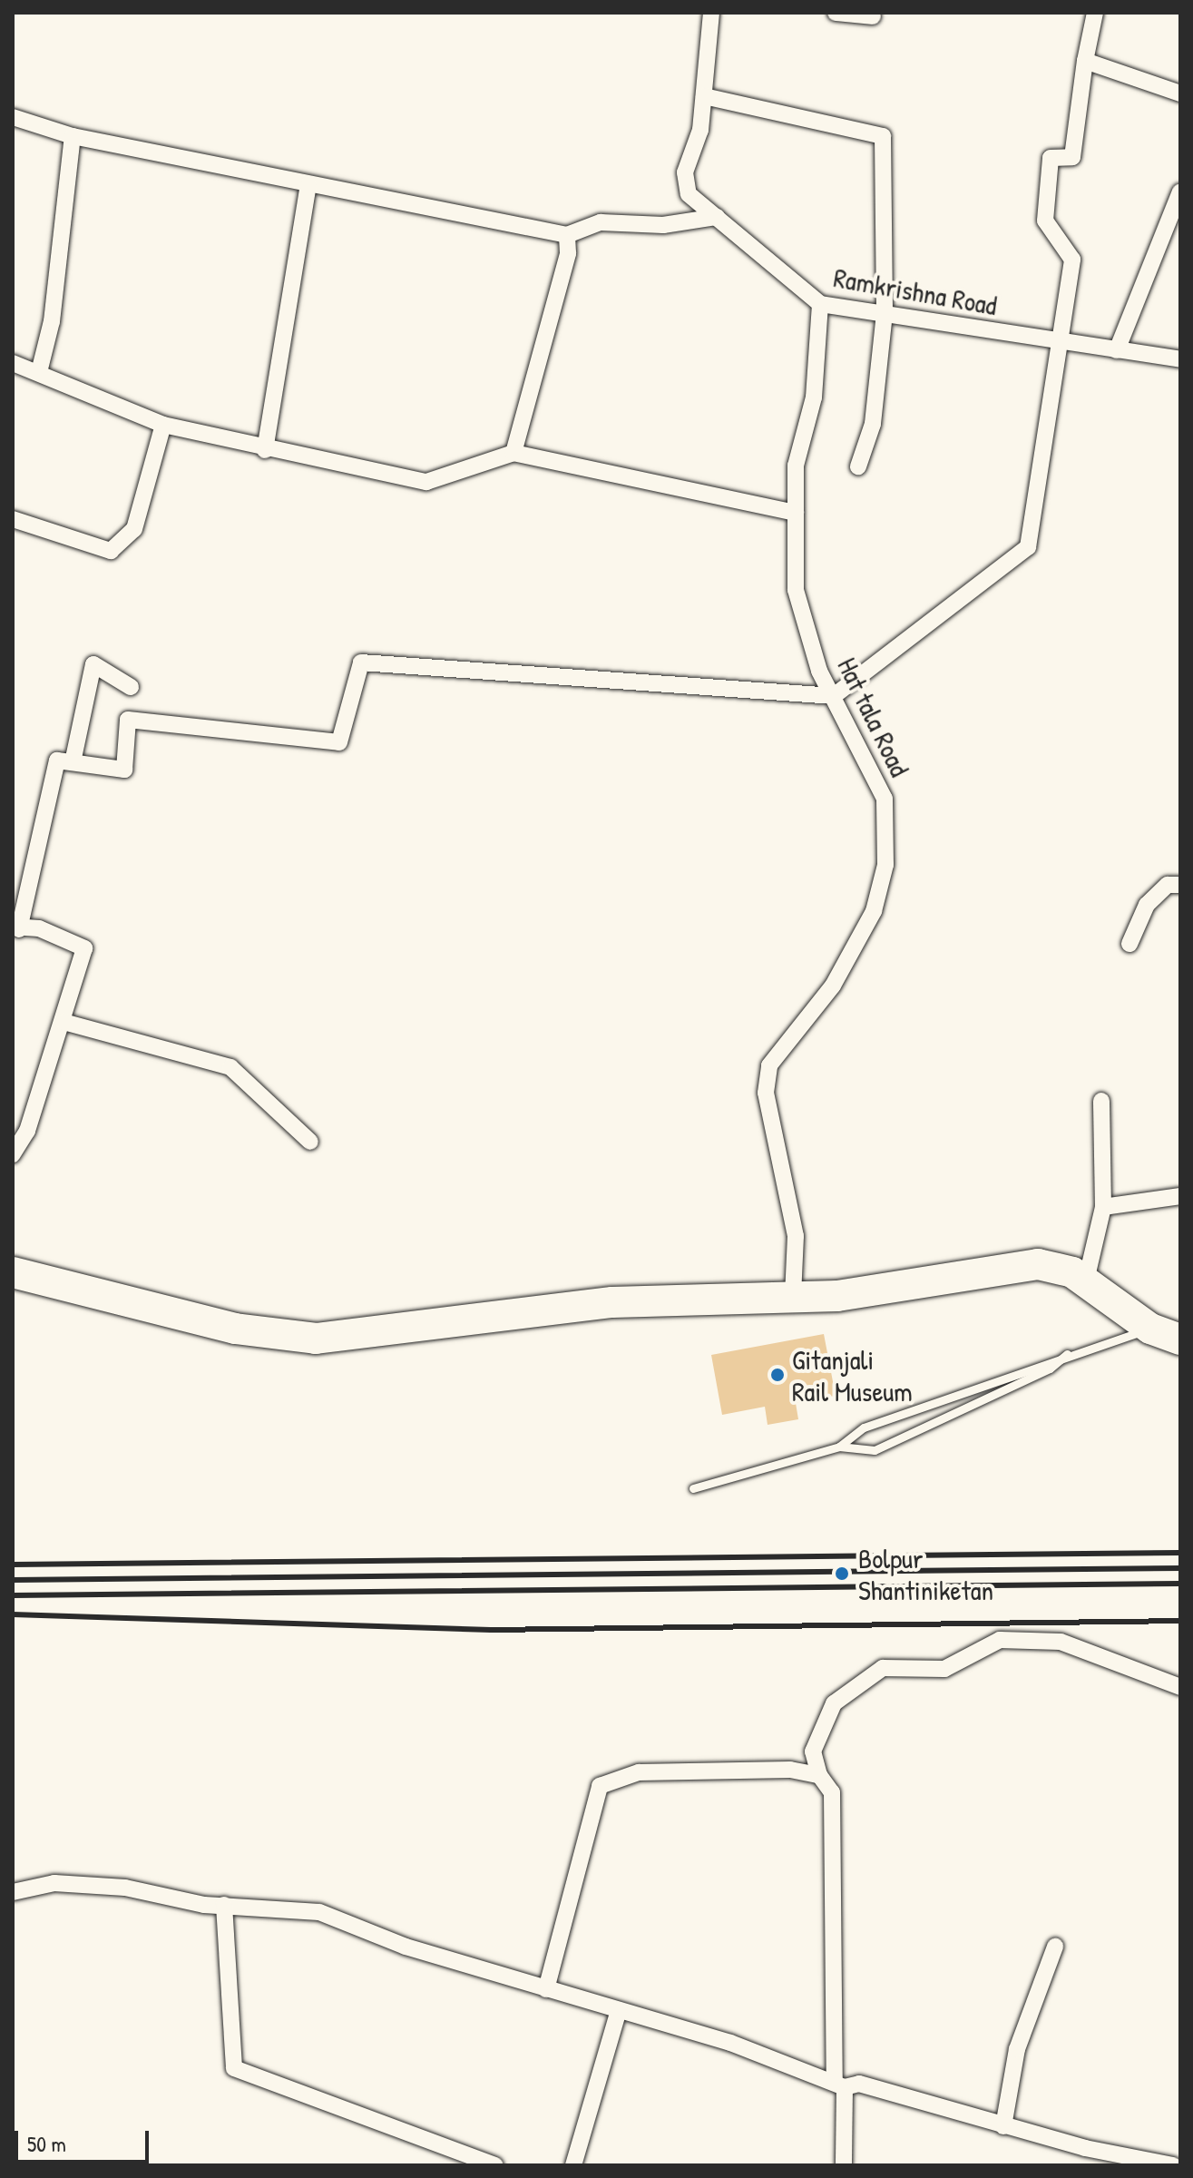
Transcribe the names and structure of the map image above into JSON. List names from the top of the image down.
{
  "streets": {
    "street": ["Ramkrishna Road", "Hat tala Road"]
  },
  "crossings": [
    ["Ramkrishna Road", "Hat tala Road"]
  ],
  "places": ["Gitanjali Rail Museum", "Bolpur Shantiniketan"],
  "scale_bar": "50 m"
}
